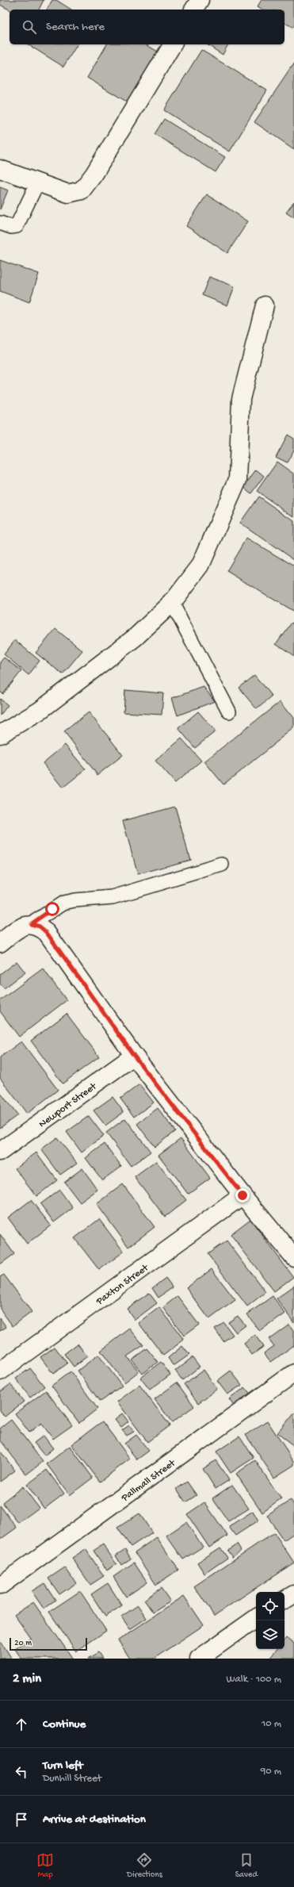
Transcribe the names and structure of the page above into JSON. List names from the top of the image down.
{
  "streets": {
    "street": ["Newport Street", "Paxton Street", "Pallmall Street"]
  },
  "scale_bar": "20 m",
  "page": {
    "search": "Search here",
    "scale": "20 m",
    "heading": ["2 min", "Walk · 100 m"],
    "list": [
      ["Continue", "10 m"],
      ["Turn left", "Dunhill Street", "90 m"],
      "Arrive at destination"
    ],
    "nav": ["Map", "Directions", "Saved"]
  }
}
